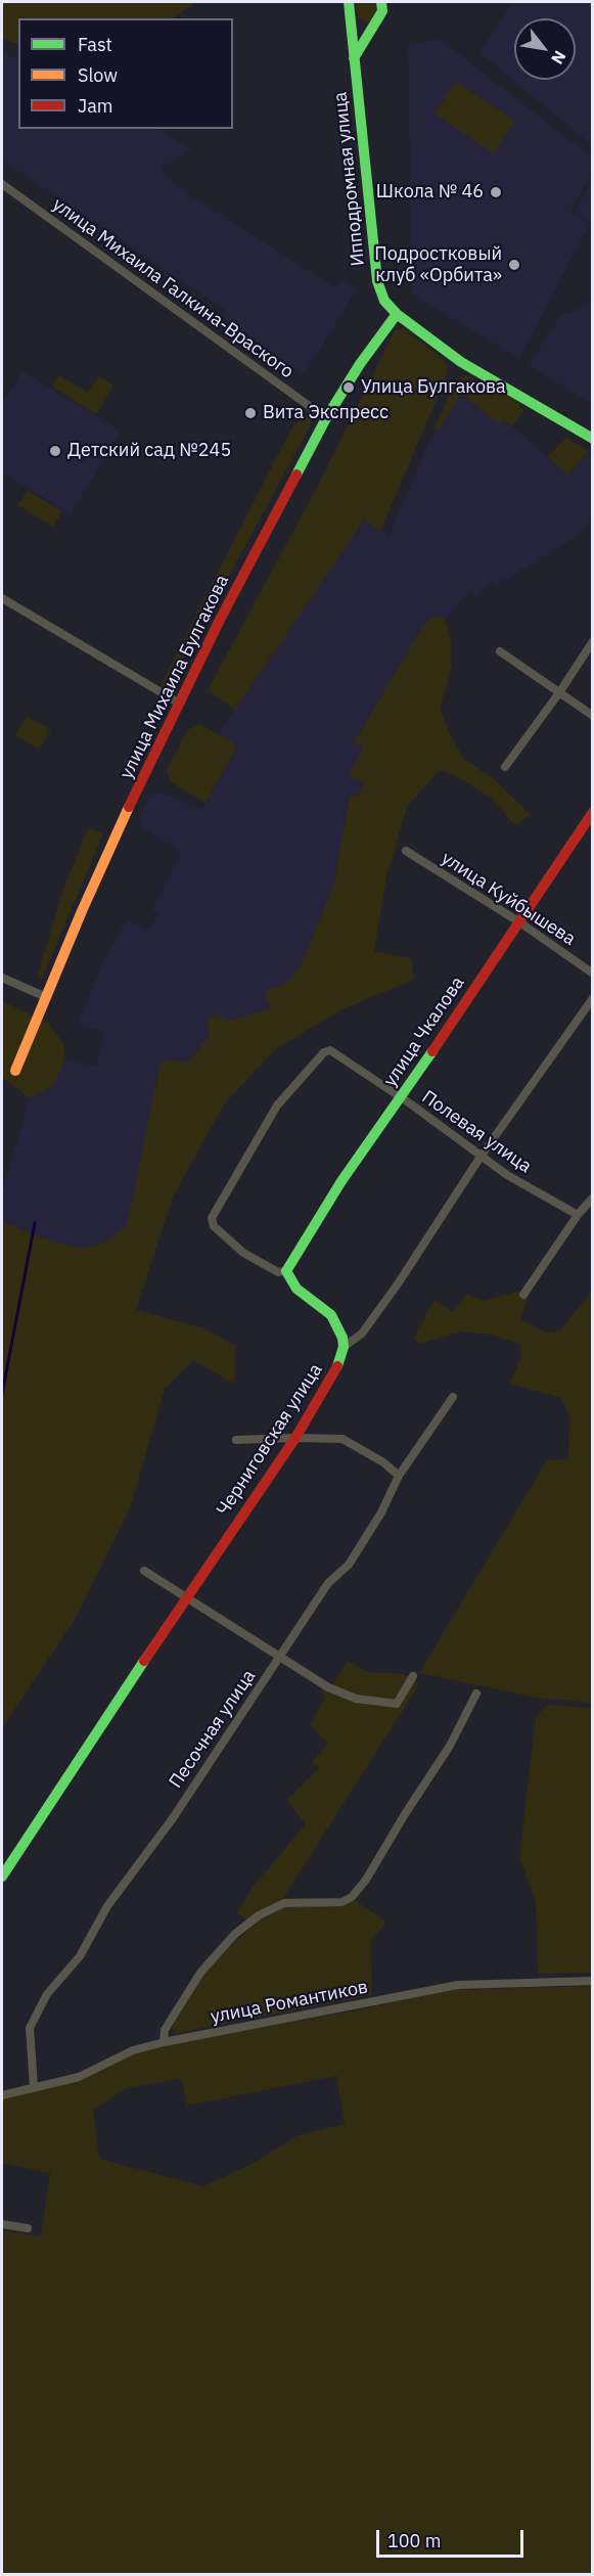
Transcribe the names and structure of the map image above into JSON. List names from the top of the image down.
{
  "streets": {
    "street": [
      "Ипподромная улица",
      "улица Михаила Галкина-Враского",
      "улица Михаила Булгакова",
      "улица Куйбышева",
      "улица Чкалова",
      "Полевая улица",
      "Черниговская улица",
      "Песочная улица",
      "улица Романтиков"
    ]
  },
  "crossings": [
    ["Ипподромная улица", "улица Михаила Булгакова"],
    ["улица Михаила Галкина-Враского", "улица Михаила Булгакова"],
    ["улица Куйбышева", "улица Чкалова"],
    ["улица Чкалова", "Полевая улица"],
    ["Песочная улица", "улица Романтиков"]
  ],
  "places": [
    "Школа № 46",
    "Подростковый клуб «Орбита»",
    "Улица Булгакова",
    "Вита Экспресс",
    "Детский сад №245"
  ],
  "legend": ["Fast", "Slow", "Jam"],
  "scale_bar": "100 m",
  "north": "bottom right"
}
